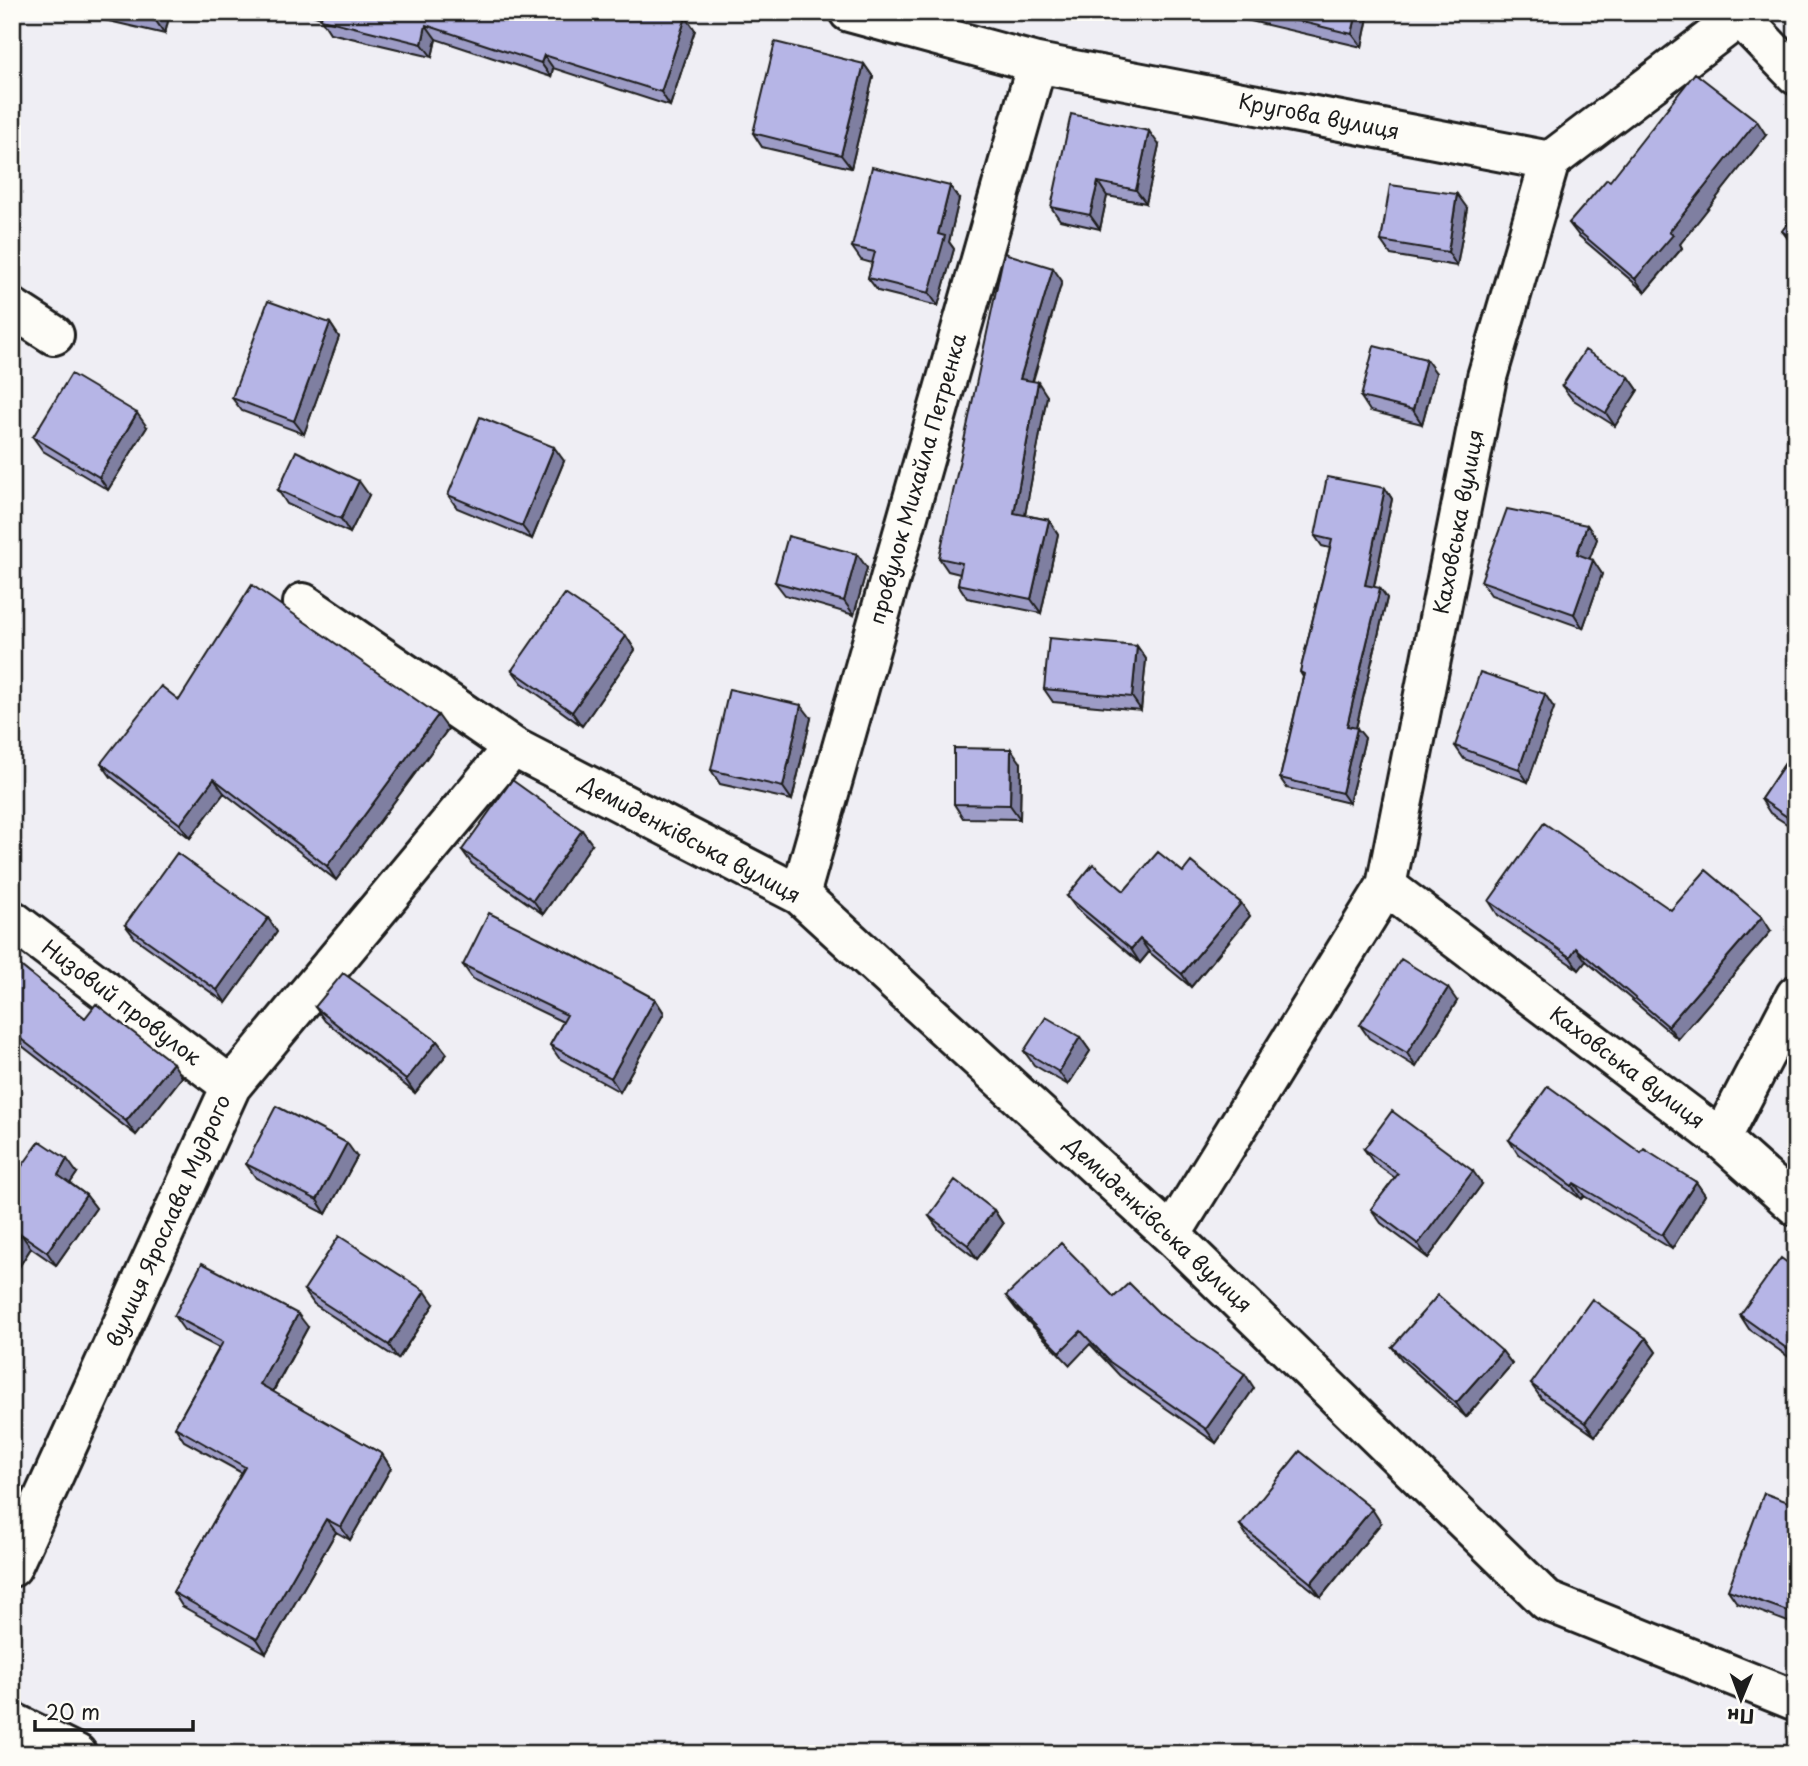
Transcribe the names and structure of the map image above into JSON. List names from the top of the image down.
{
  "streets": {
    "street": [
      "Кругова вулиця",
      "провулок Михайла Петренка",
      "Каховська вулиця",
      "Демиденківська вулиця",
      "Низовий провулок",
      "вулиця Ярослава Мудрого"
    ]
  },
  "crossings": [
    ["Кругова вулиця", "провулок Михайла Петренка"],
    ["Кругова вулиця", "Каховська вулиця"],
    ["провулок Михайла Петренка", "Демиденківська вулиця"],
    ["Каховська вулиця", "Демиденківська вулиця"],
    ["Демиденківська вулиця", "вулиця Ярослава Мудрого"],
    ["Низовий провулок", "вулиця Ярослава Мудрого"]
  ],
  "scale_bar": "20 m",
  "north": "bottom"
}
